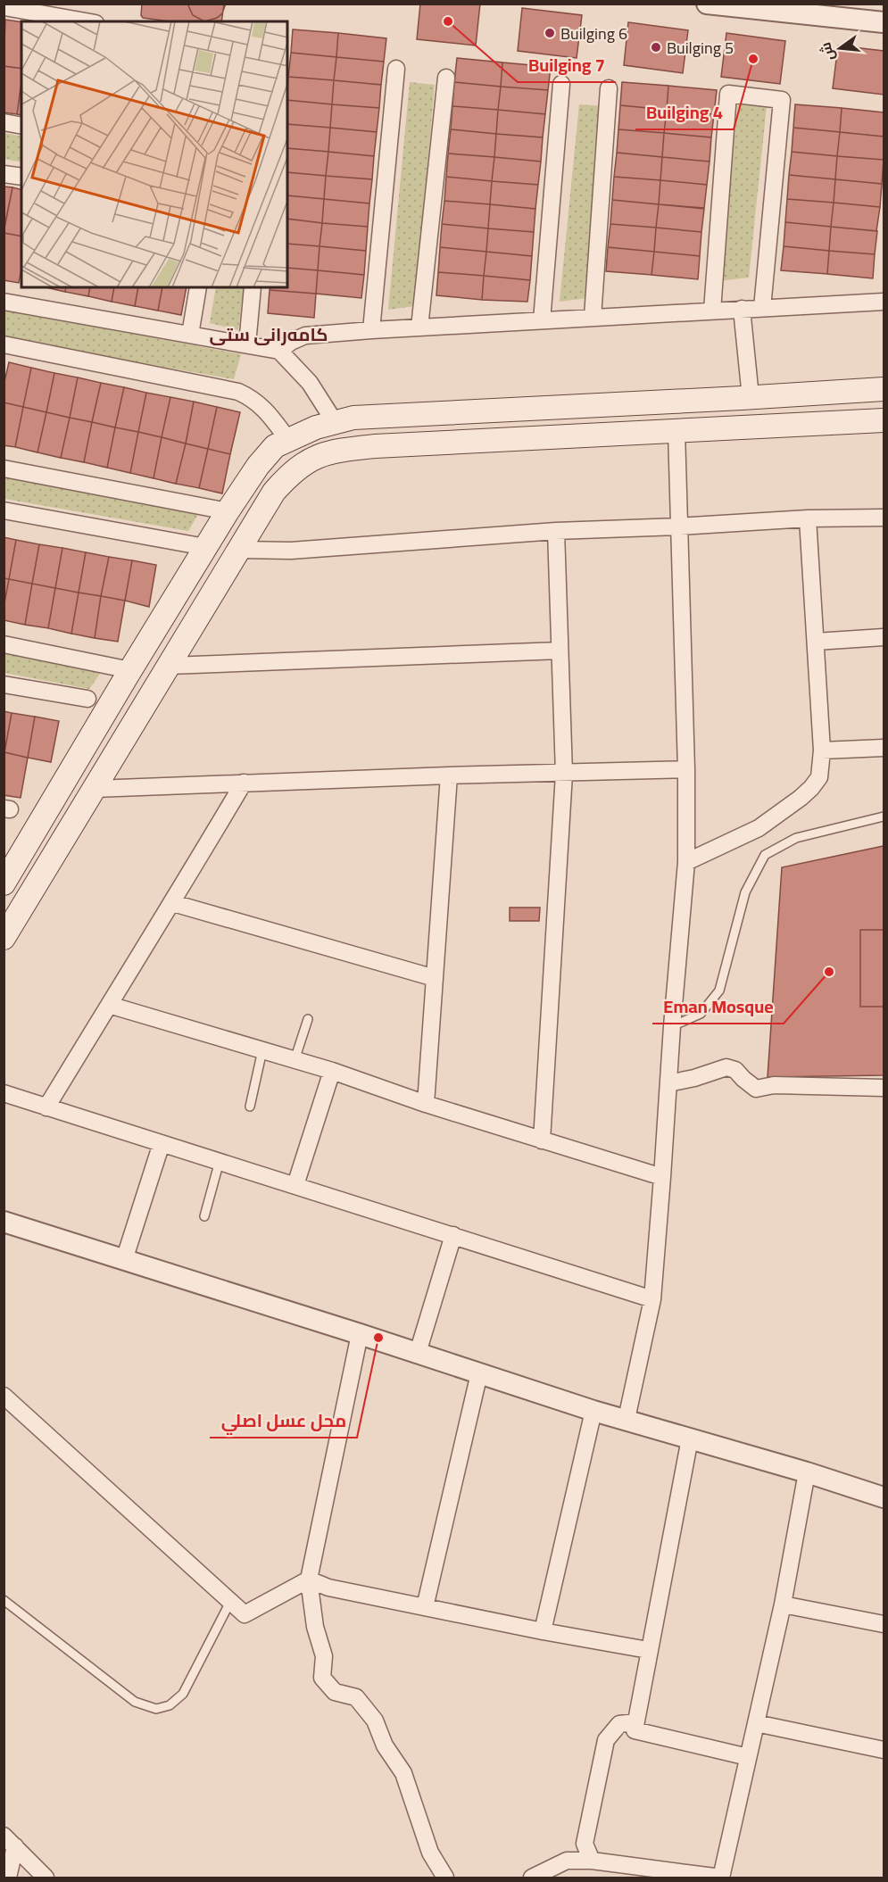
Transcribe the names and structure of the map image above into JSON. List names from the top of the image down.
{
  "districts": ["كامه‌رانی ستی"],
  "places": [
    "Builging 7",
    "Builging 6",
    "Builging 5",
    "Builging 4",
    "Eman Mosque",
    "محل عسل اصلي"
  ],
  "north": "left"
}
